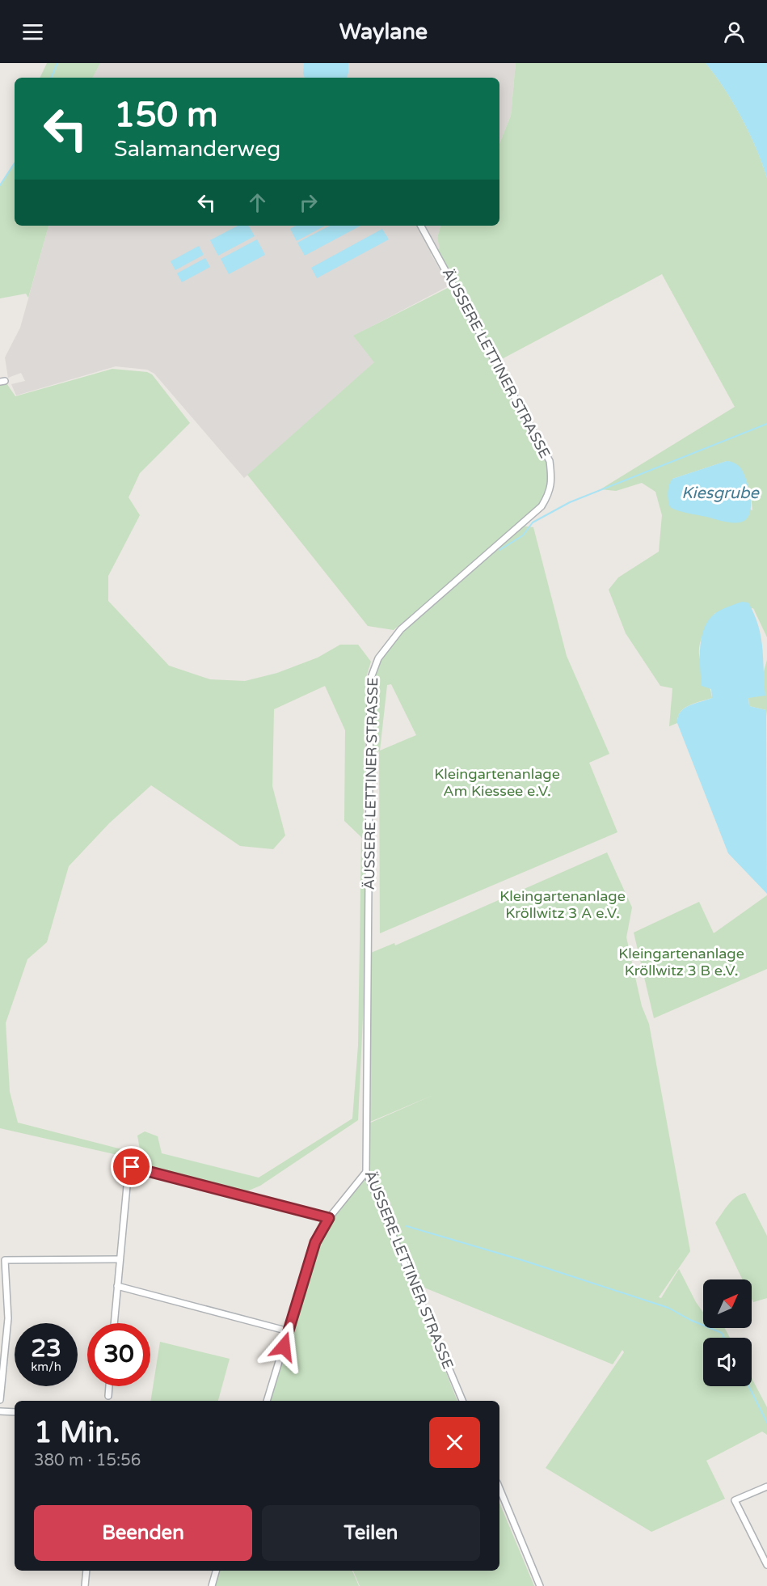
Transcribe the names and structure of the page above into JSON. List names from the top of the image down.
{
  "streets": {
    "street": ["ÄUSSERE LETTINER STRASSE"]
  },
  "water": ["Kiesgrube"],
  "parks": ["Kleingartenanlage Am Kiessee e.V.", "Kleingartenanlage Kröllwitz 3 A e.V.", "Kleingartenanlage Kröllwitz 3 B e.V."],
  "north": "top right",
  "page": {
    "header": "Waylane",
    "turn": ["150 m", "Salamanderweg"],
    "speed": "23 km/h",
    "limit": "30",
    "heading": ["1 Min.", "380 m · 15:56"],
    "buttons": ["Beenden", "Teilen"]
  }
}
